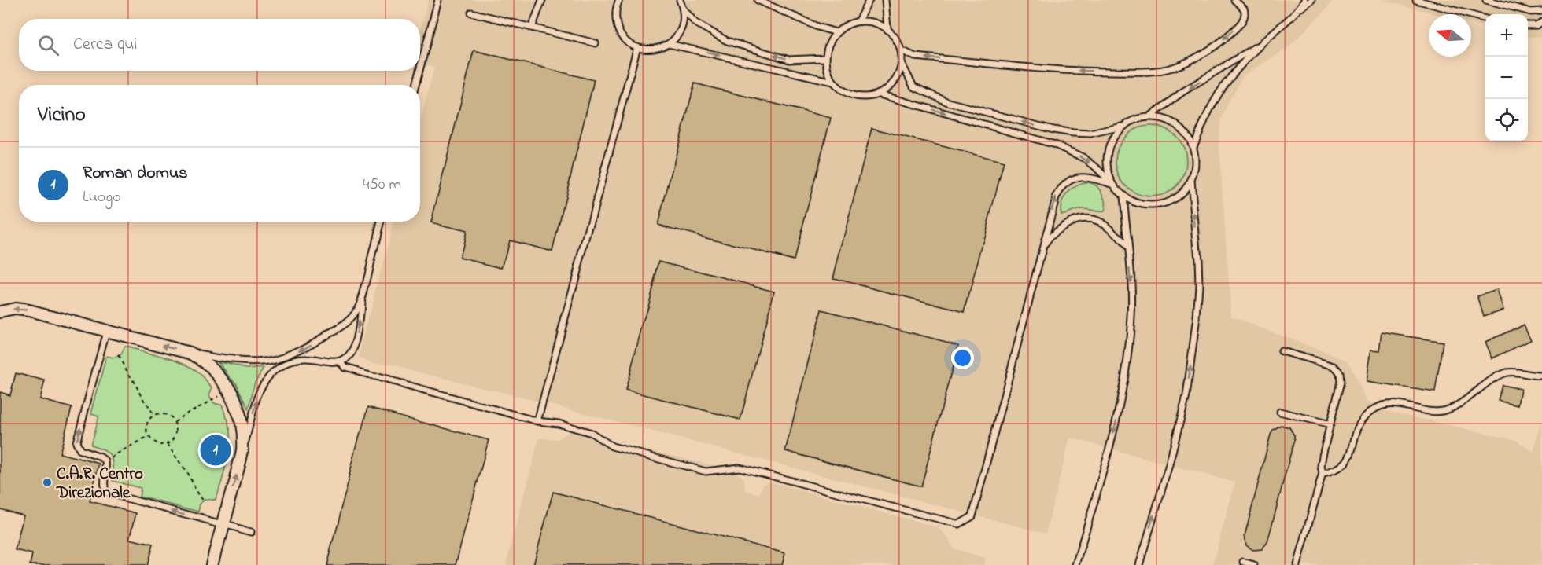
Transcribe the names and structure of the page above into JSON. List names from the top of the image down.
{
  "places": ["C.A.R. Centro Direzionale"],
  "north": "left",
  "page": {
    "map_buttons": ["+", "−"],
    "search": "Cerca qui",
    "heading": "Vicino",
    "list": [
      {
        "mark": "1",
        "name": "Roman domus",
        "note": "Luogo",
        "value": "450 m"
      }
    ],
    "pins": "1"
  }
}
